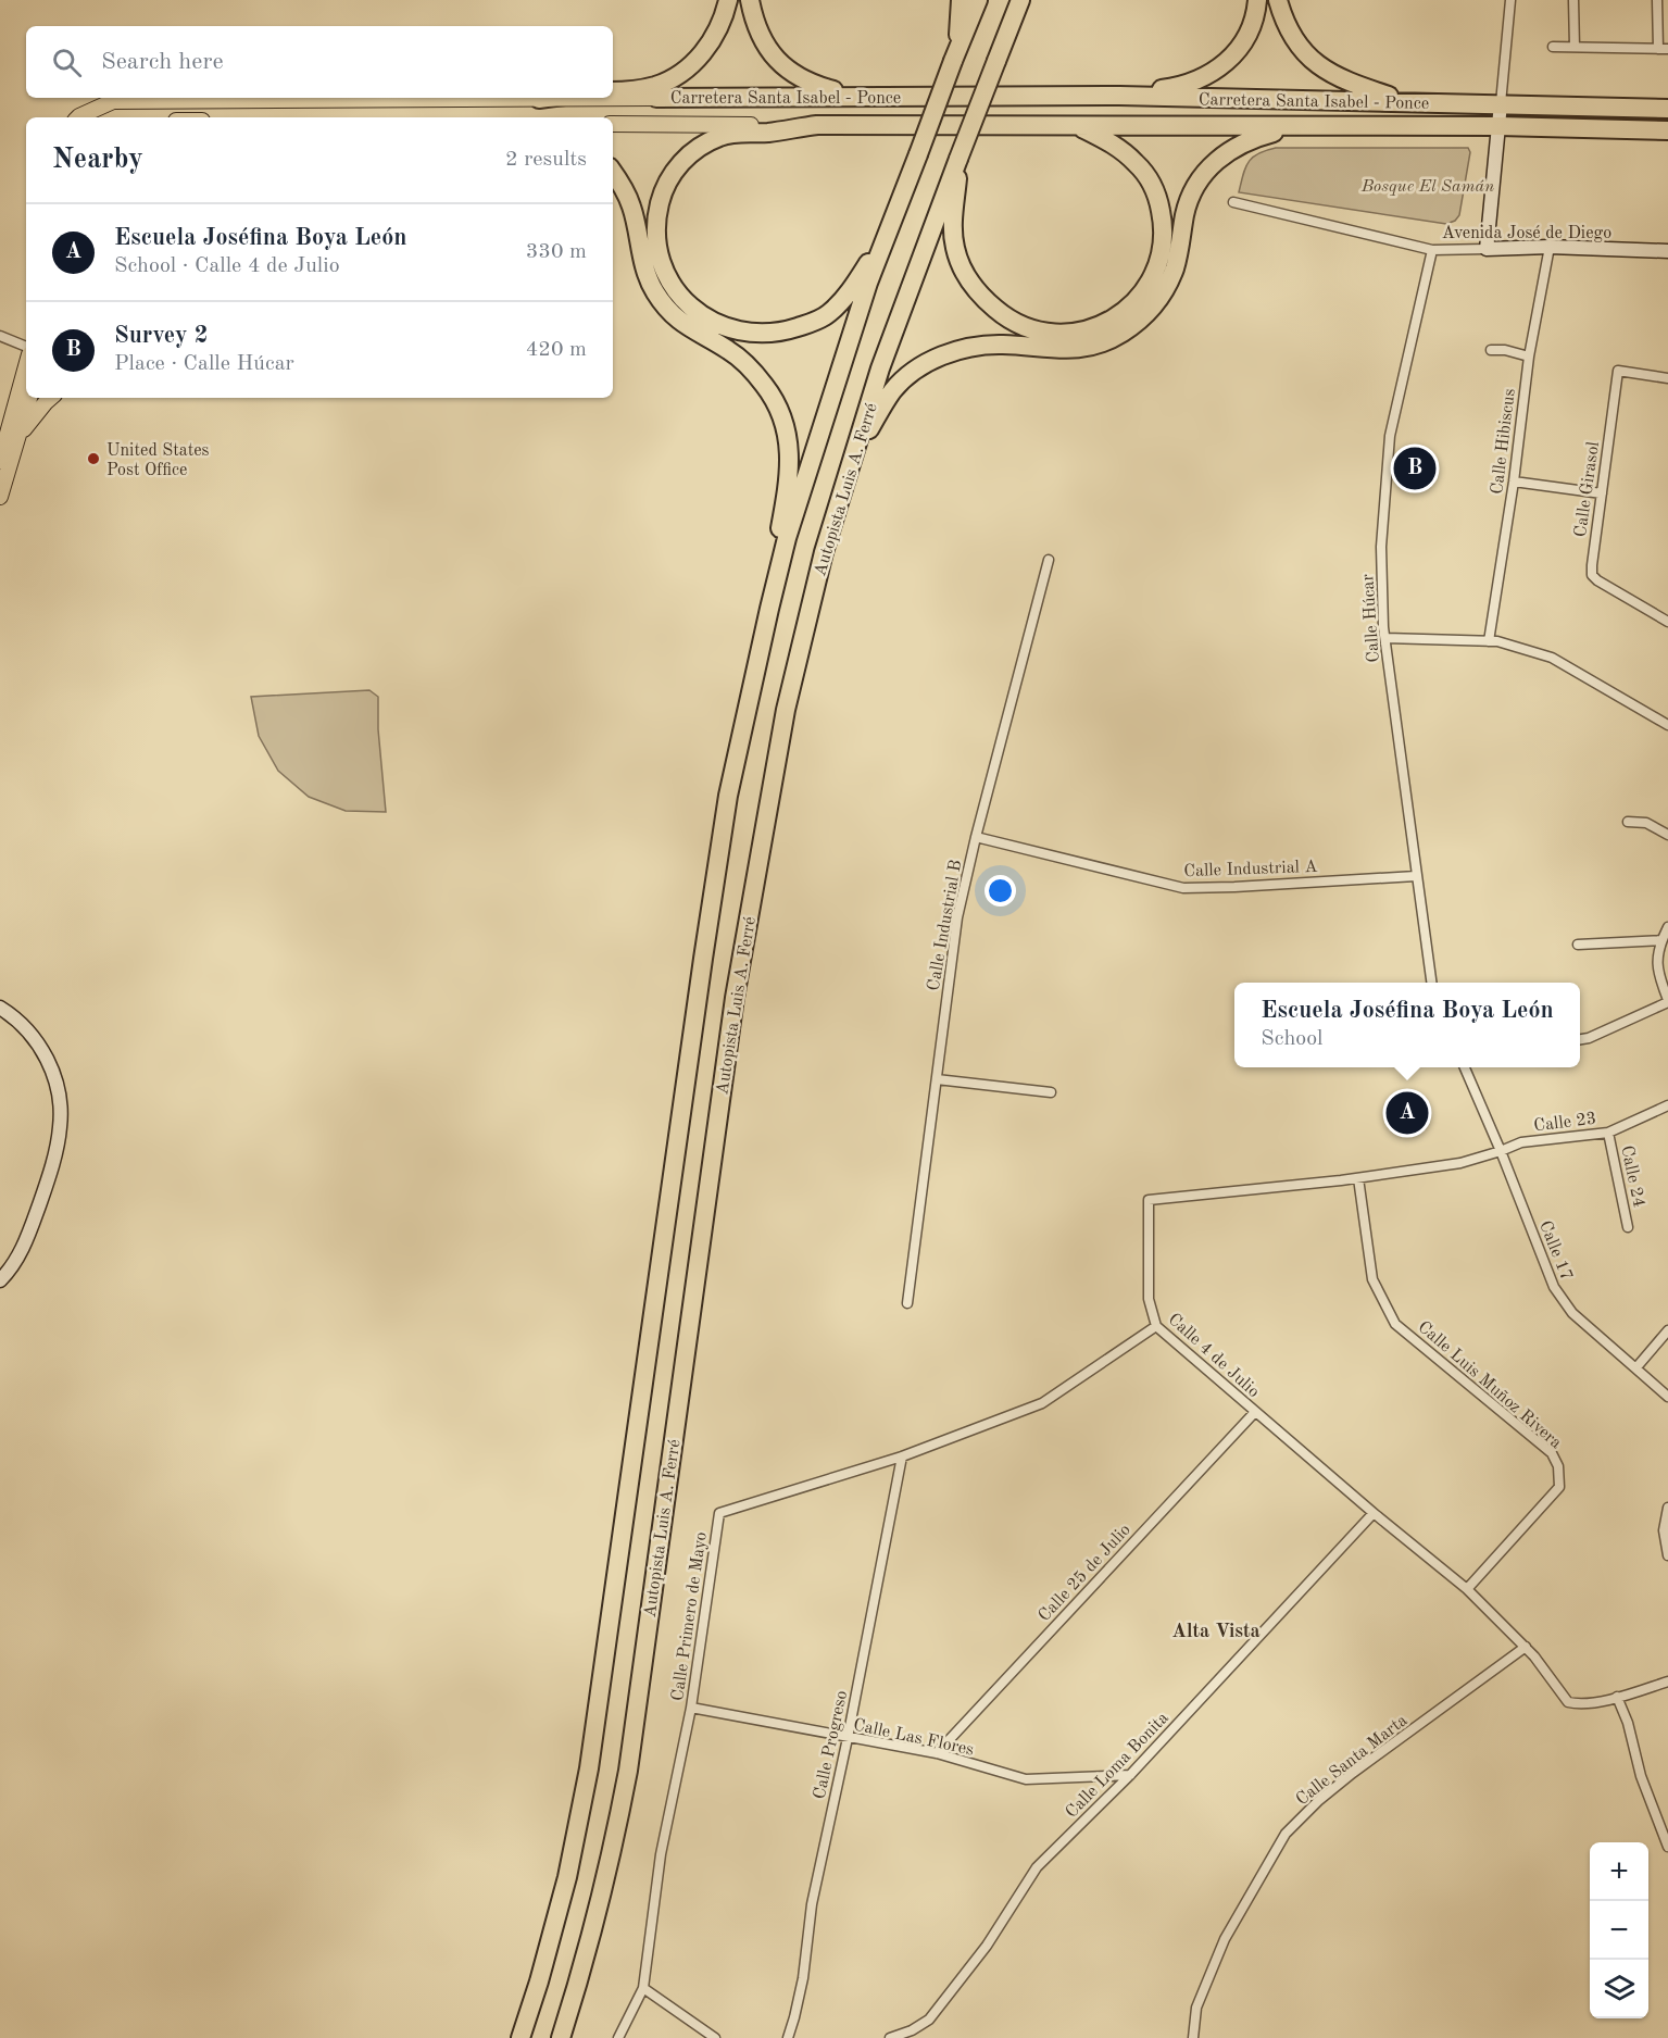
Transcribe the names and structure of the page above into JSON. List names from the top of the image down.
{
  "streets": {
    "highway": ["Carretera Santa Isabel - Ponce", "Autopista Luis A. Ferré"],
    "street": [
      "Avenida José de Diego",
      "Calle Hibiscus",
      "Calle Girasol",
      "Calle Húcar",
      "Calle Industrial A",
      "Calle Industrial B",
      "Calle 23",
      "Calle 24",
      "Calle 17",
      "Calle 4 de Julio",
      "Calle Luis Muñoz Rivera",
      "Calle 25 de Julio",
      "Calle Primero de Mayo",
      "Calle Las Flores",
      "Calle Progreso",
      "Calle Santa Marta",
      "Calle Loma Bonita"
    ]
  },
  "crossings": [
    ["Avenida José de Diego", "Calle Hibiscus"],
    ["Avenida José de Diego", "Calle Húcar"],
    ["Calle Húcar", "Calle Industrial A"],
    ["Calle Industrial A", "Calle Industrial B"],
    ["Calle 23", "Calle 24"],
    ["Calle 23", "Calle 17"],
    ["Calle 23", "Calle 4 de Julio"],
    ["Calle 17", "Calle 4 de Julio"],
    ["Calle 4 de Julio", "Calle Luis Muñoz Rivera"],
    ["Calle 4 de Julio", "Calle 25 de Julio"],
    ["Calle 4 de Julio", "Calle Primero de Mayo"],
    ["Calle 4 de Julio", "Calle Santa Marta"],
    ["Calle 4 de Julio", "Calle Loma Bonita"],
    ["Calle 25 de Julio", "Calle Las Flores"],
    ["Calle Primero de Mayo", "Calle Las Flores"],
    ["Calle Primero de Mayo", "Calle Progreso"],
    ["Calle Las Flores", "Calle Progreso"],
    ["Calle Las Flores", "Calle Loma Bonita"]
  ],
  "districts": ["Alta Vista"],
  "parks": ["Bosque El Samán"],
  "places": ["United States Post Office"],
  "page": {
    "search": "Search here",
    "heading": ["Nearby", "2 results"],
    "list": [
      {
        "mark": "A",
        "name": "Escuela Joséfina Boya León",
        "note": "School · Calle 4 de Julio",
        "value": "330 m"
      },
      {
        "mark": "B",
        "name": "Survey 2",
        "note": "Place · Calle Húcar",
        "value": "420 m"
      }
    ],
    "pins": ["B", "A"],
    "popup": ["Escuela Joséfina Boya León", "School"],
    "map_buttons": ["+", "−"]
  }
}
